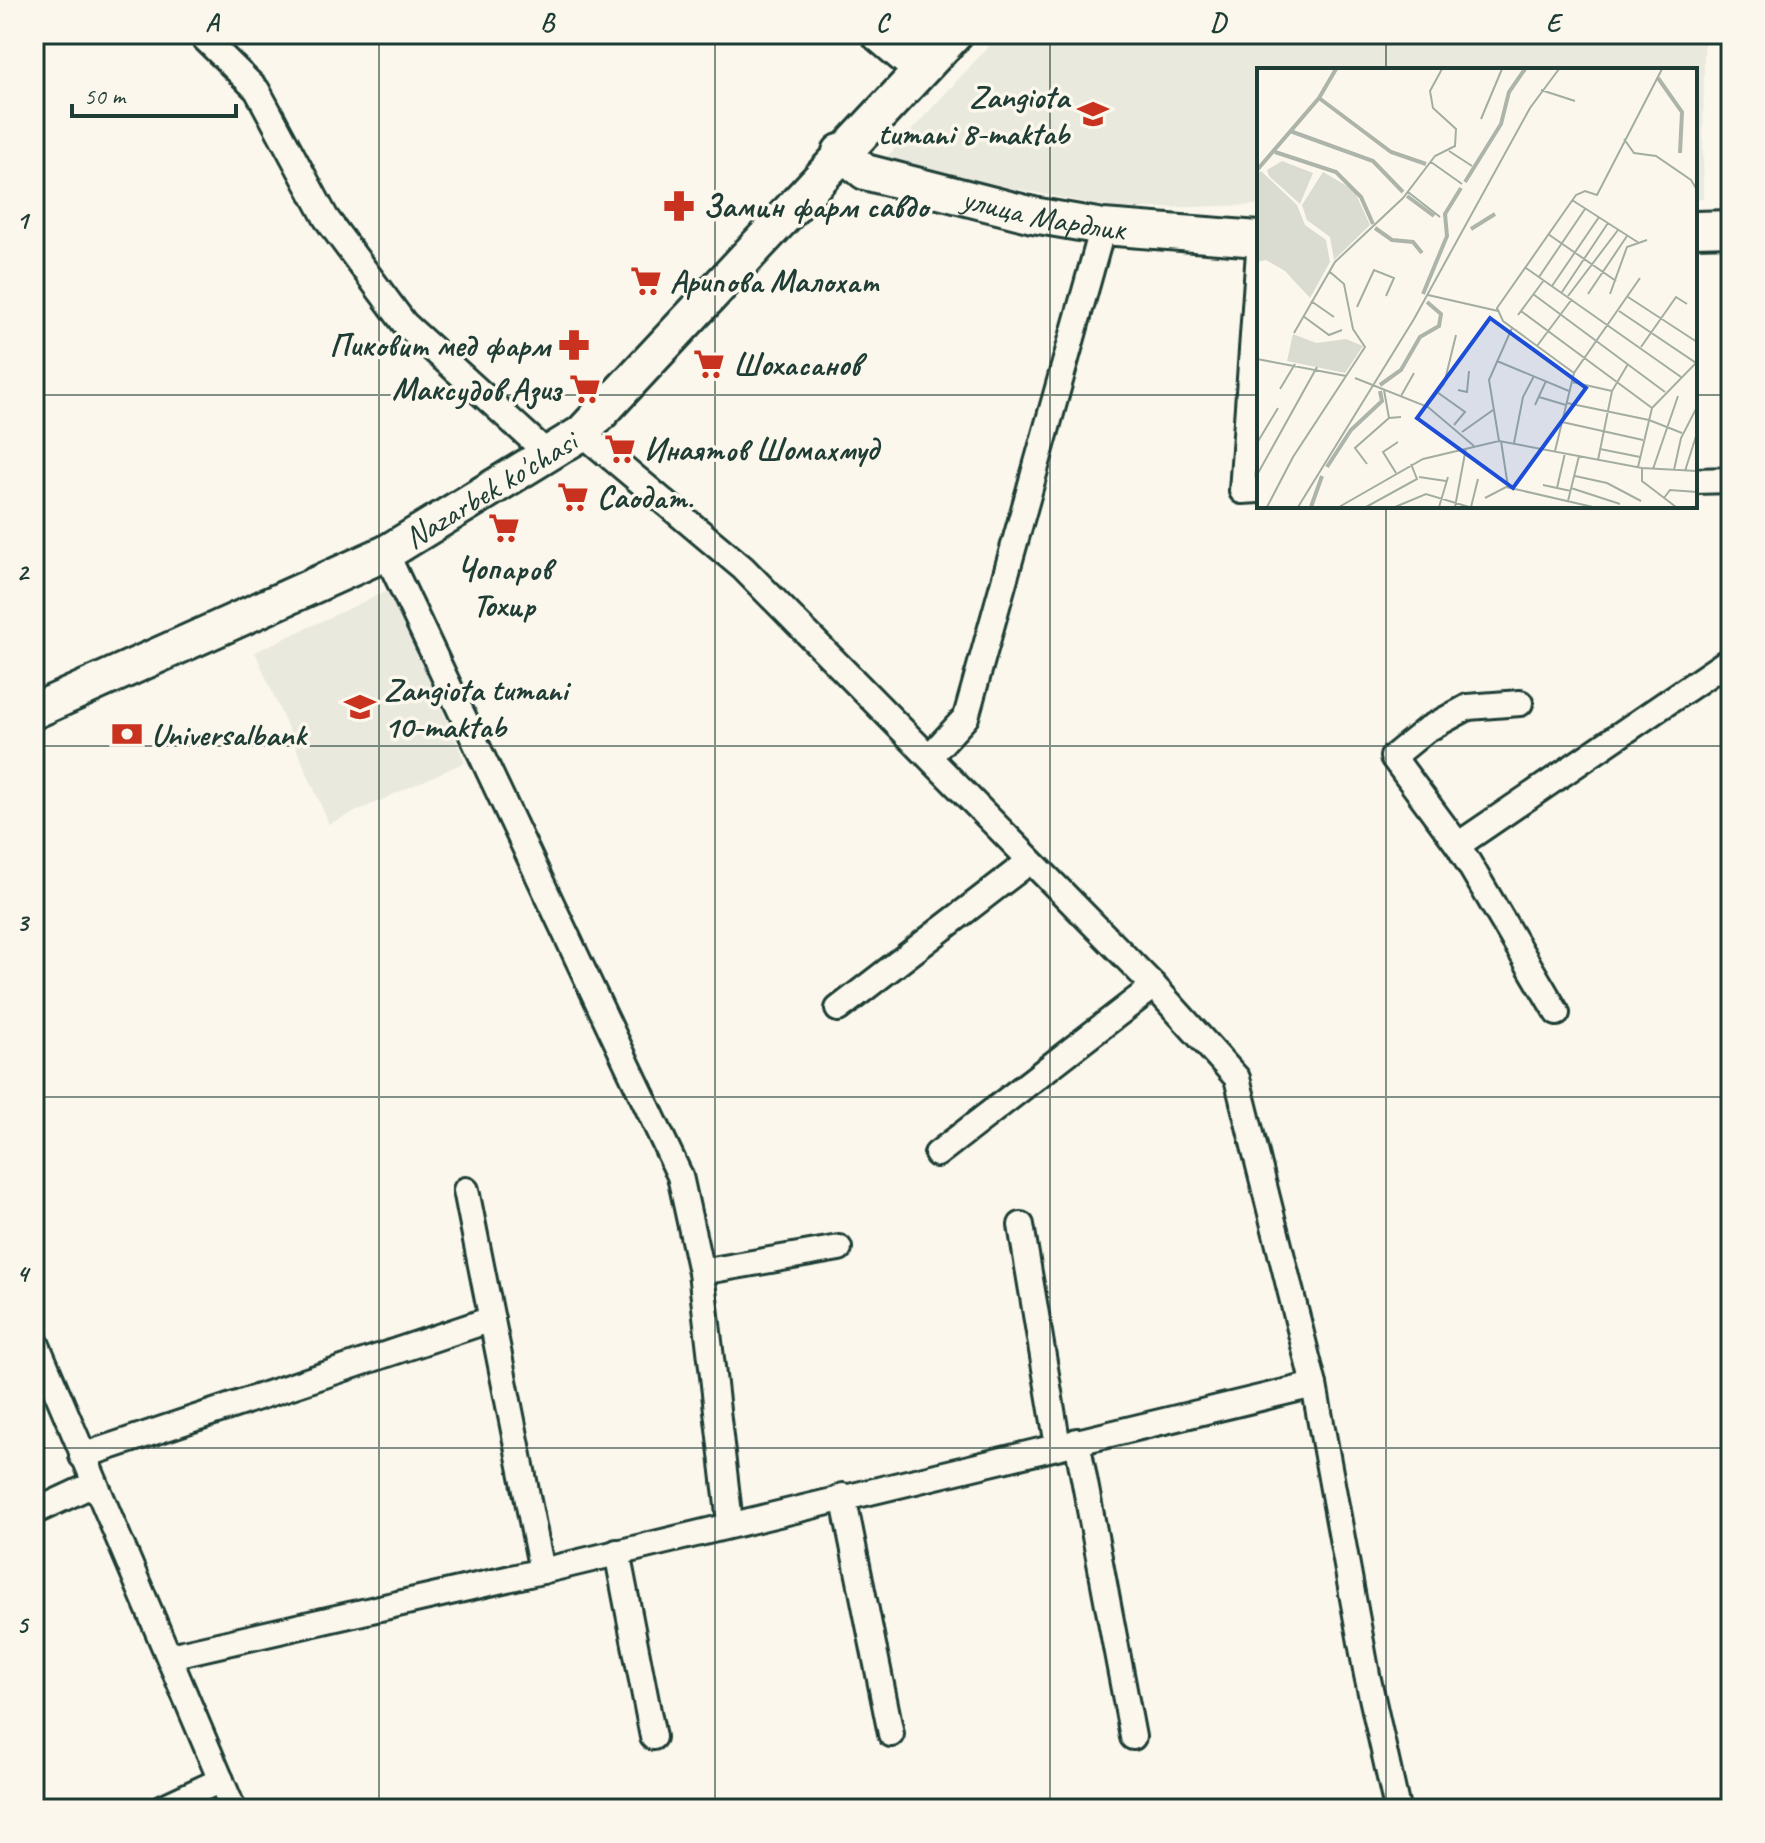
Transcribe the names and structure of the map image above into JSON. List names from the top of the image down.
{
  "streets": {
    "main road": ["улица Мардлик", "Nazarbek ko'chasi"]
  },
  "crossings": [
    ["улица Мардлик", "Nazarbek ko'chasi"]
  ],
  "places": {
    "school or university": ["Zangiota tumani 8-maktab", "Zangiota tumani 10-maktab"],
    "pharmacy": ["Замин фарм савдо", "Пиковит мед фарм"],
    "supermarket": [
      "Арипова Малохат",
      "Шохасанов",
      "Максудов Азиз",
      "Инаятов Шомахмуд",
      "Саодат.",
      "Чопаров Тохир"
    ],
    "bank": ["Universalbank"]
  },
  "scale_bar": "50 m",
  "grid": {
    "columns": [
      "A",
      "B",
      "C",
      "D",
      "E"
    ],
    "rows": [
      "1",
      "2",
      "3",
      "4",
      "5"
    ]
  }
}
